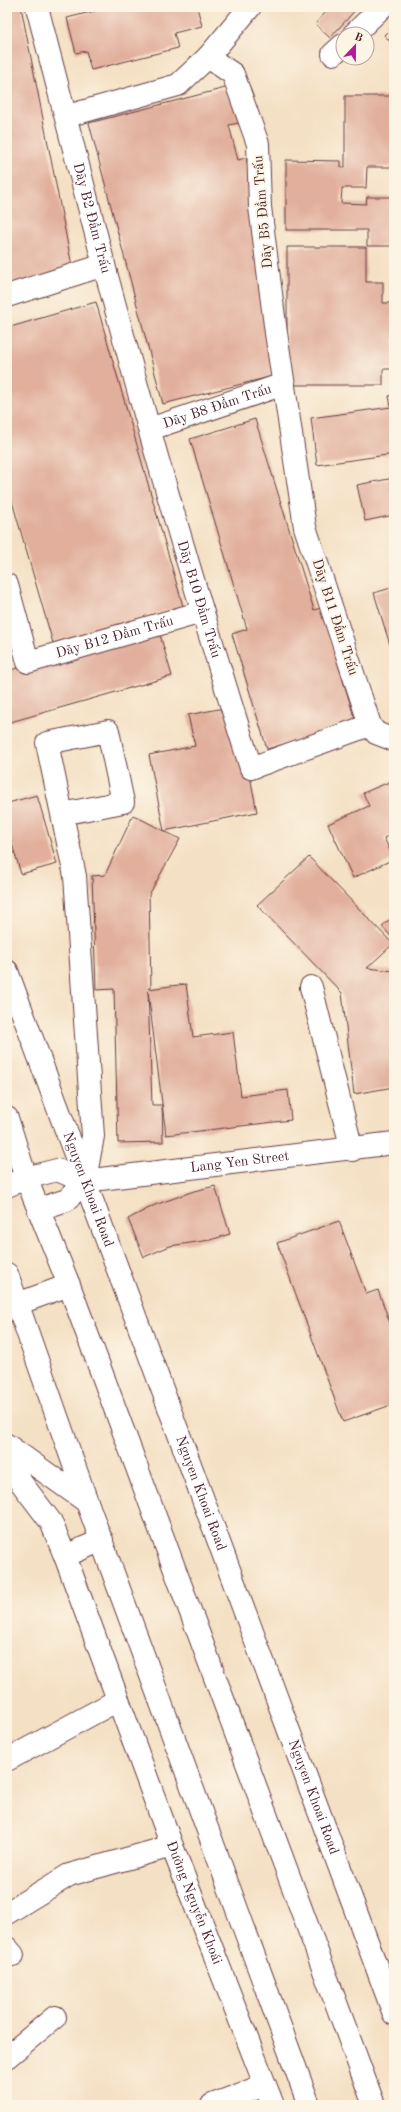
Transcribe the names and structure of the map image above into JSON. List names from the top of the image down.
{
  "streets": {
    "street": [
      "Dãy B5 Đầm Trấu",
      "Dãy B2 Đầm Trấu",
      "Dãy B8 Đầm Trấu",
      "Dãy B10 Đầm Trấu",
      "Dãy B11 Đầm Trấu",
      "Dãy B12 Đầm Trấu",
      "Lang Yen Street",
      "Nguyen Khoai Road",
      "Đường Nguyễn Khoái"
    ]
  },
  "crossings": [
    ["Dãy B5 Đầm Trấu", "Dãy B8 Đầm Trấu"],
    ["Dãy B5 Đầm Trấu", "Dãy B11 Đầm Trấu"],
    ["Dãy B2 Đầm Trấu", "Dãy B8 Đầm Trấu"],
    ["Dãy B2 Đầm Trấu", "Dãy B10 Đầm Trấu"],
    ["Dãy B8 Đầm Trấu", "Dãy B10 Đầm Trấu"],
    ["Dãy B8 Đầm Trấu", "Dãy B11 Đầm Trấu"],
    ["Dãy B10 Đầm Trấu", "Dãy B11 Đầm Trấu"],
    ["Dãy B10 Đầm Trấu", "Dãy B12 Đầm Trấu"],
    ["Lang Yen Street", "Nguyen Khoai Road"]
  ],
  "north": "top"
}
